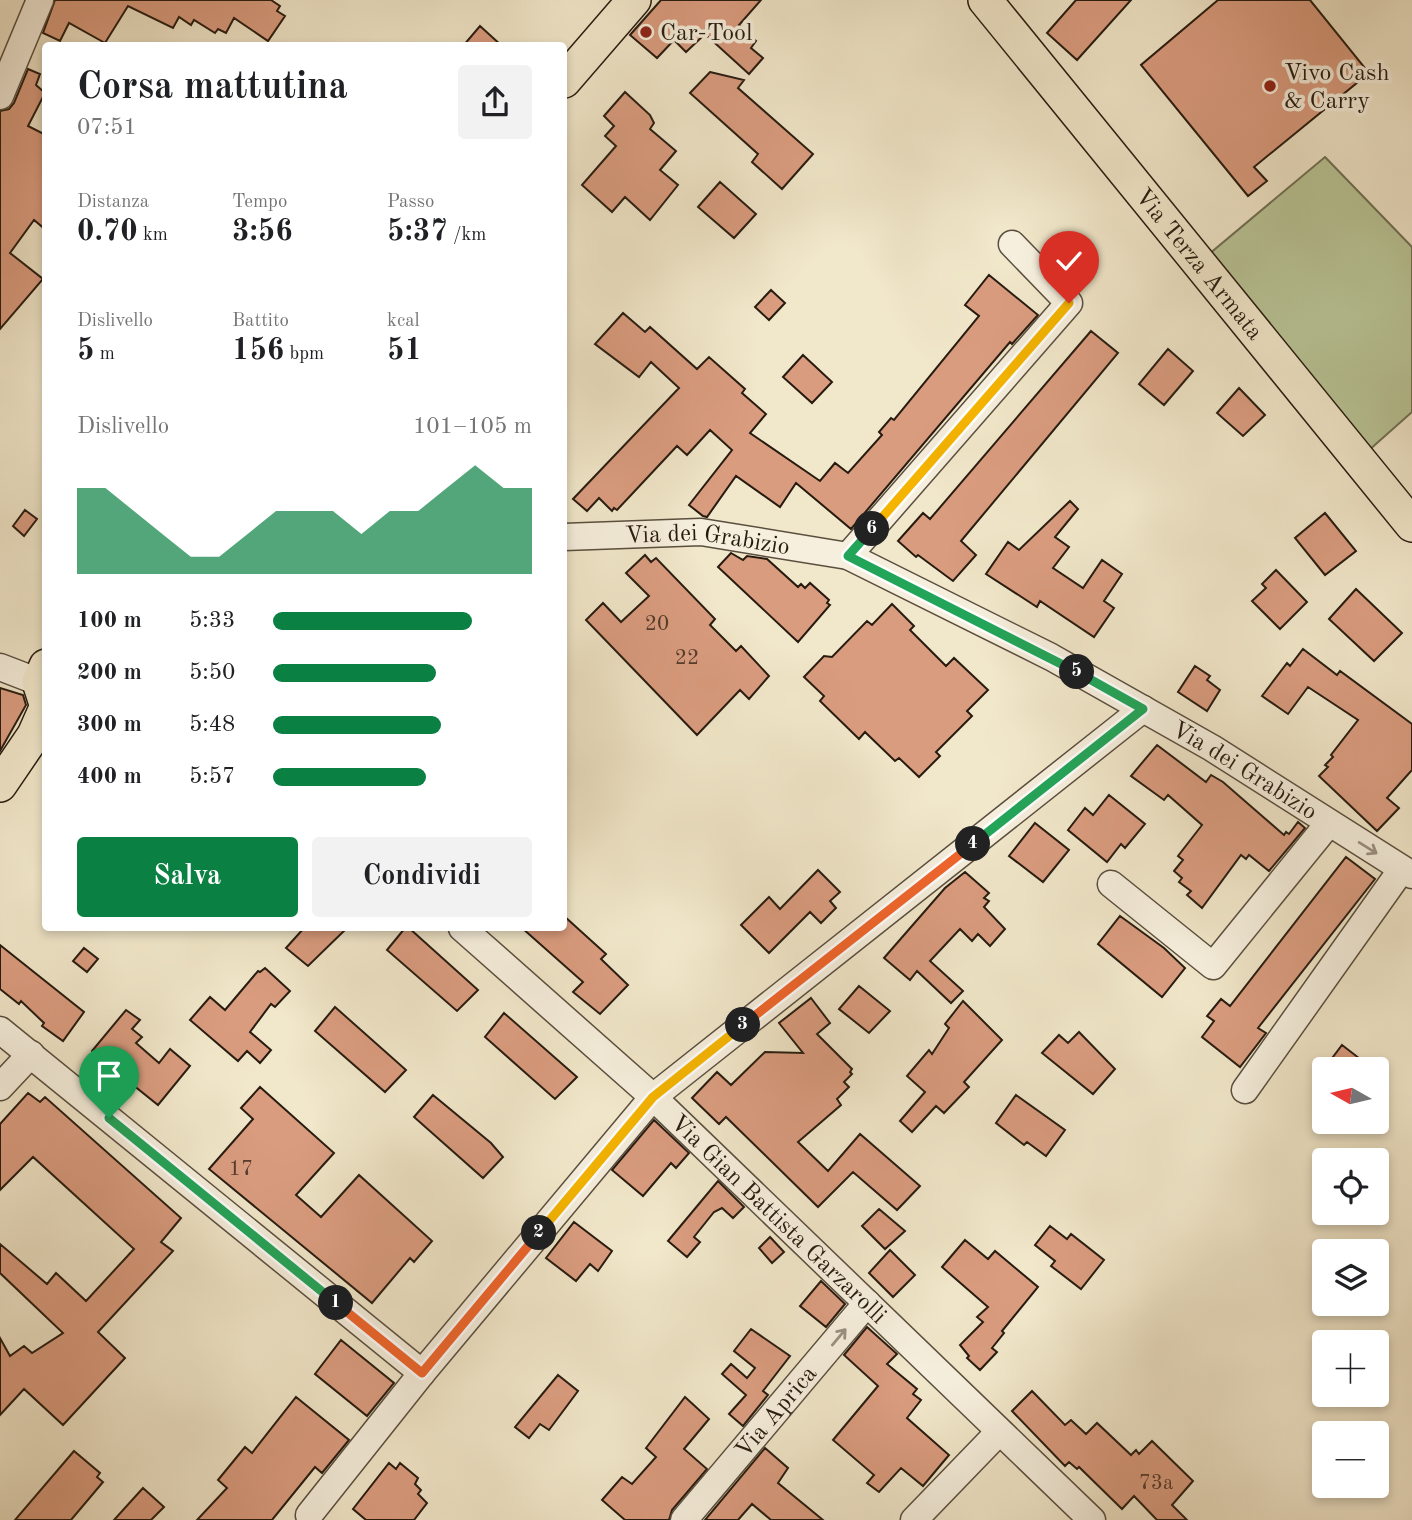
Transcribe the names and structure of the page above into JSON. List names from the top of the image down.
{
  "streets": {
    "main road": ["Via Terza Armata"],
    "street": ["Via dei Grabizio", "Via Gian Battista Garzarolli", "Via Aprica"]
  },
  "crossings": [
    ["Via Gian Battista Garzarolli", "Via Aprica"]
  ],
  "places": ["Car-Tool", "Vivo Cash & Carry"],
  "house_numbers": [
    "20",
    "22",
    "17",
    "73a"
  ],
  "north": "left",
  "page": {
    "heading": ["Corsa mattutina", "07:51"],
    "stats": [
      ["Distanza", "0.70 km"],
      ["Tempo", "3:56"],
      ["Passo", "5:37 /km"],
      ["Dislivello", "5 m"],
      ["Battito", "156 bpm"],
      ["kcal", "51"]
    ],
    "chart": ["Dislivello", "101–105 m"],
    "pins": [
      "6",
      "5",
      "4",
      "3",
      "2",
      "1"
    ],
    "list": [
      {
        "name": "100 m",
        "note": "5:33"
      },
      {
        "name": "200 m",
        "note": "5:50"
      },
      {
        "name": "300 m",
        "note": "5:48"
      },
      {
        "name": "400 m",
        "note": "5:57"
      }
    ],
    "buttons": ["Salva", "Condividi"],
    "map_buttons": ["+", "−"]
  }
}
